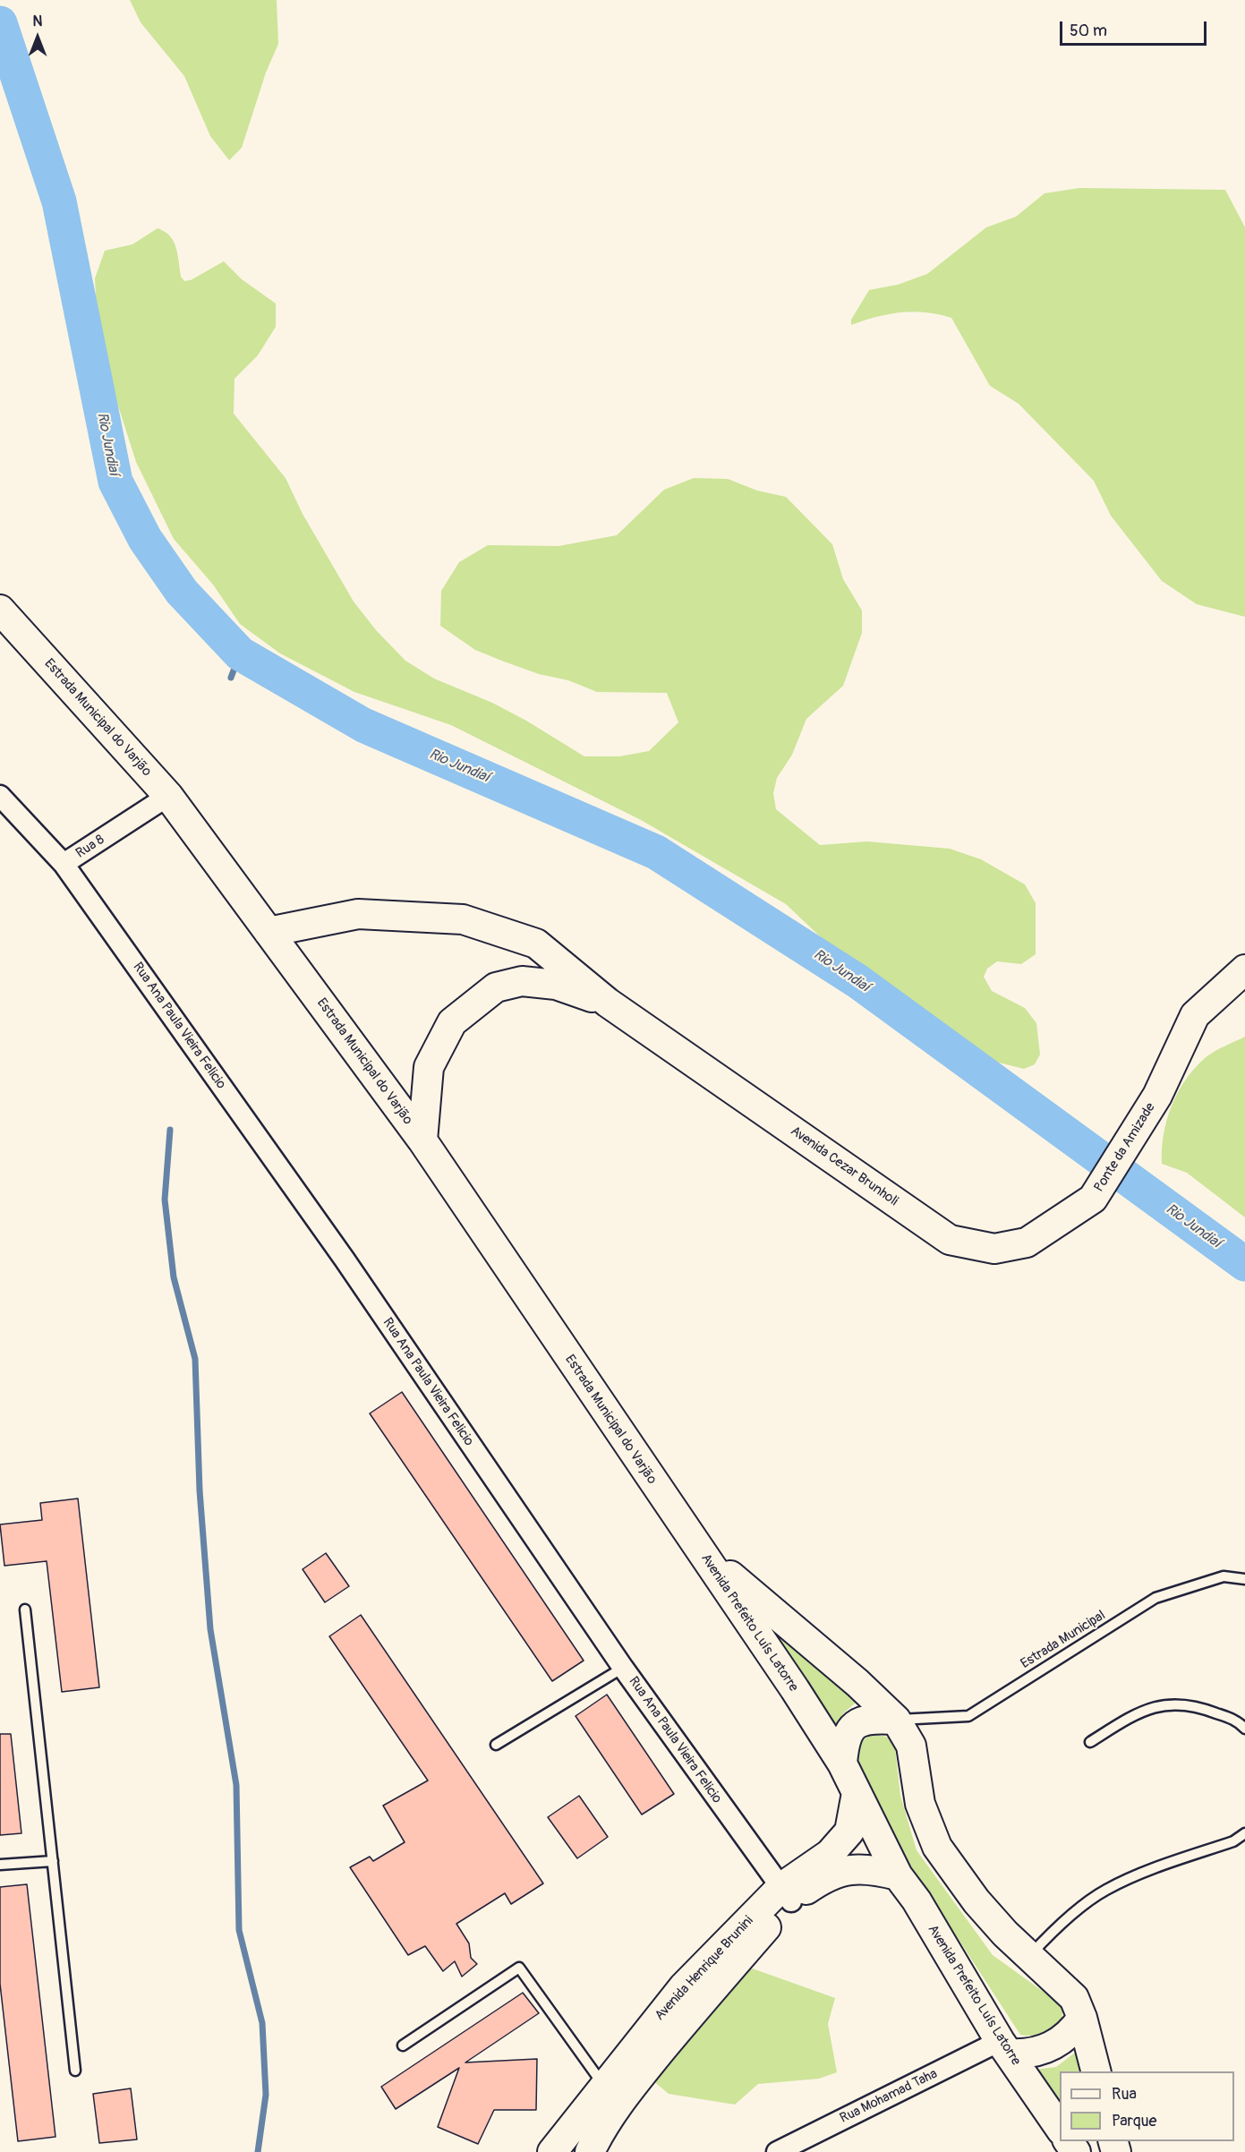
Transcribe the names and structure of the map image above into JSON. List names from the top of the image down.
{
  "streets": {
    "main road": [
      "Estrada Municipal do Varjão",
      "Ponte da Amizade",
      "Avenida Cezar Brunholi",
      "Avenida Prefeito Luís Latorre",
      "Avenida Henrique Brunini"
    ],
    "street": ["Rua 8", "Rua Ana Paula Vieira Felicio", "Rua Mohamad Taha"],
    "lane": ["Estrada Municipal"]
  },
  "crossings": [
    ["Estrada Municipal do Varjão", "Rua 8"],
    ["Estrada Municipal do Varjão", "Avenida Cezar Brunholi"],
    ["Estrada Municipal do Varjão", "Avenida Prefeito Luís Latorre"],
    ["Rua 8", "Rua Ana Paula Vieira Felicio"],
    ["Rua Ana Paula Vieira Felicio", "Avenida Henrique Brunini"],
    ["Ponte da Amizade", "Avenida Cezar Brunholi"],
    ["Avenida Prefeito Luís Latorre", "Estrada Municipal"],
    ["Avenida Prefeito Luís Latorre", "Avenida Henrique Brunini"],
    ["Avenida Prefeito Luís Latorre", "Rua Mohamad Taha"]
  ],
  "water": ["Rio Jundiaí"],
  "legend": ["Rua", "Parque"],
  "scale_bar": "50 m",
  "north": "top"
}
